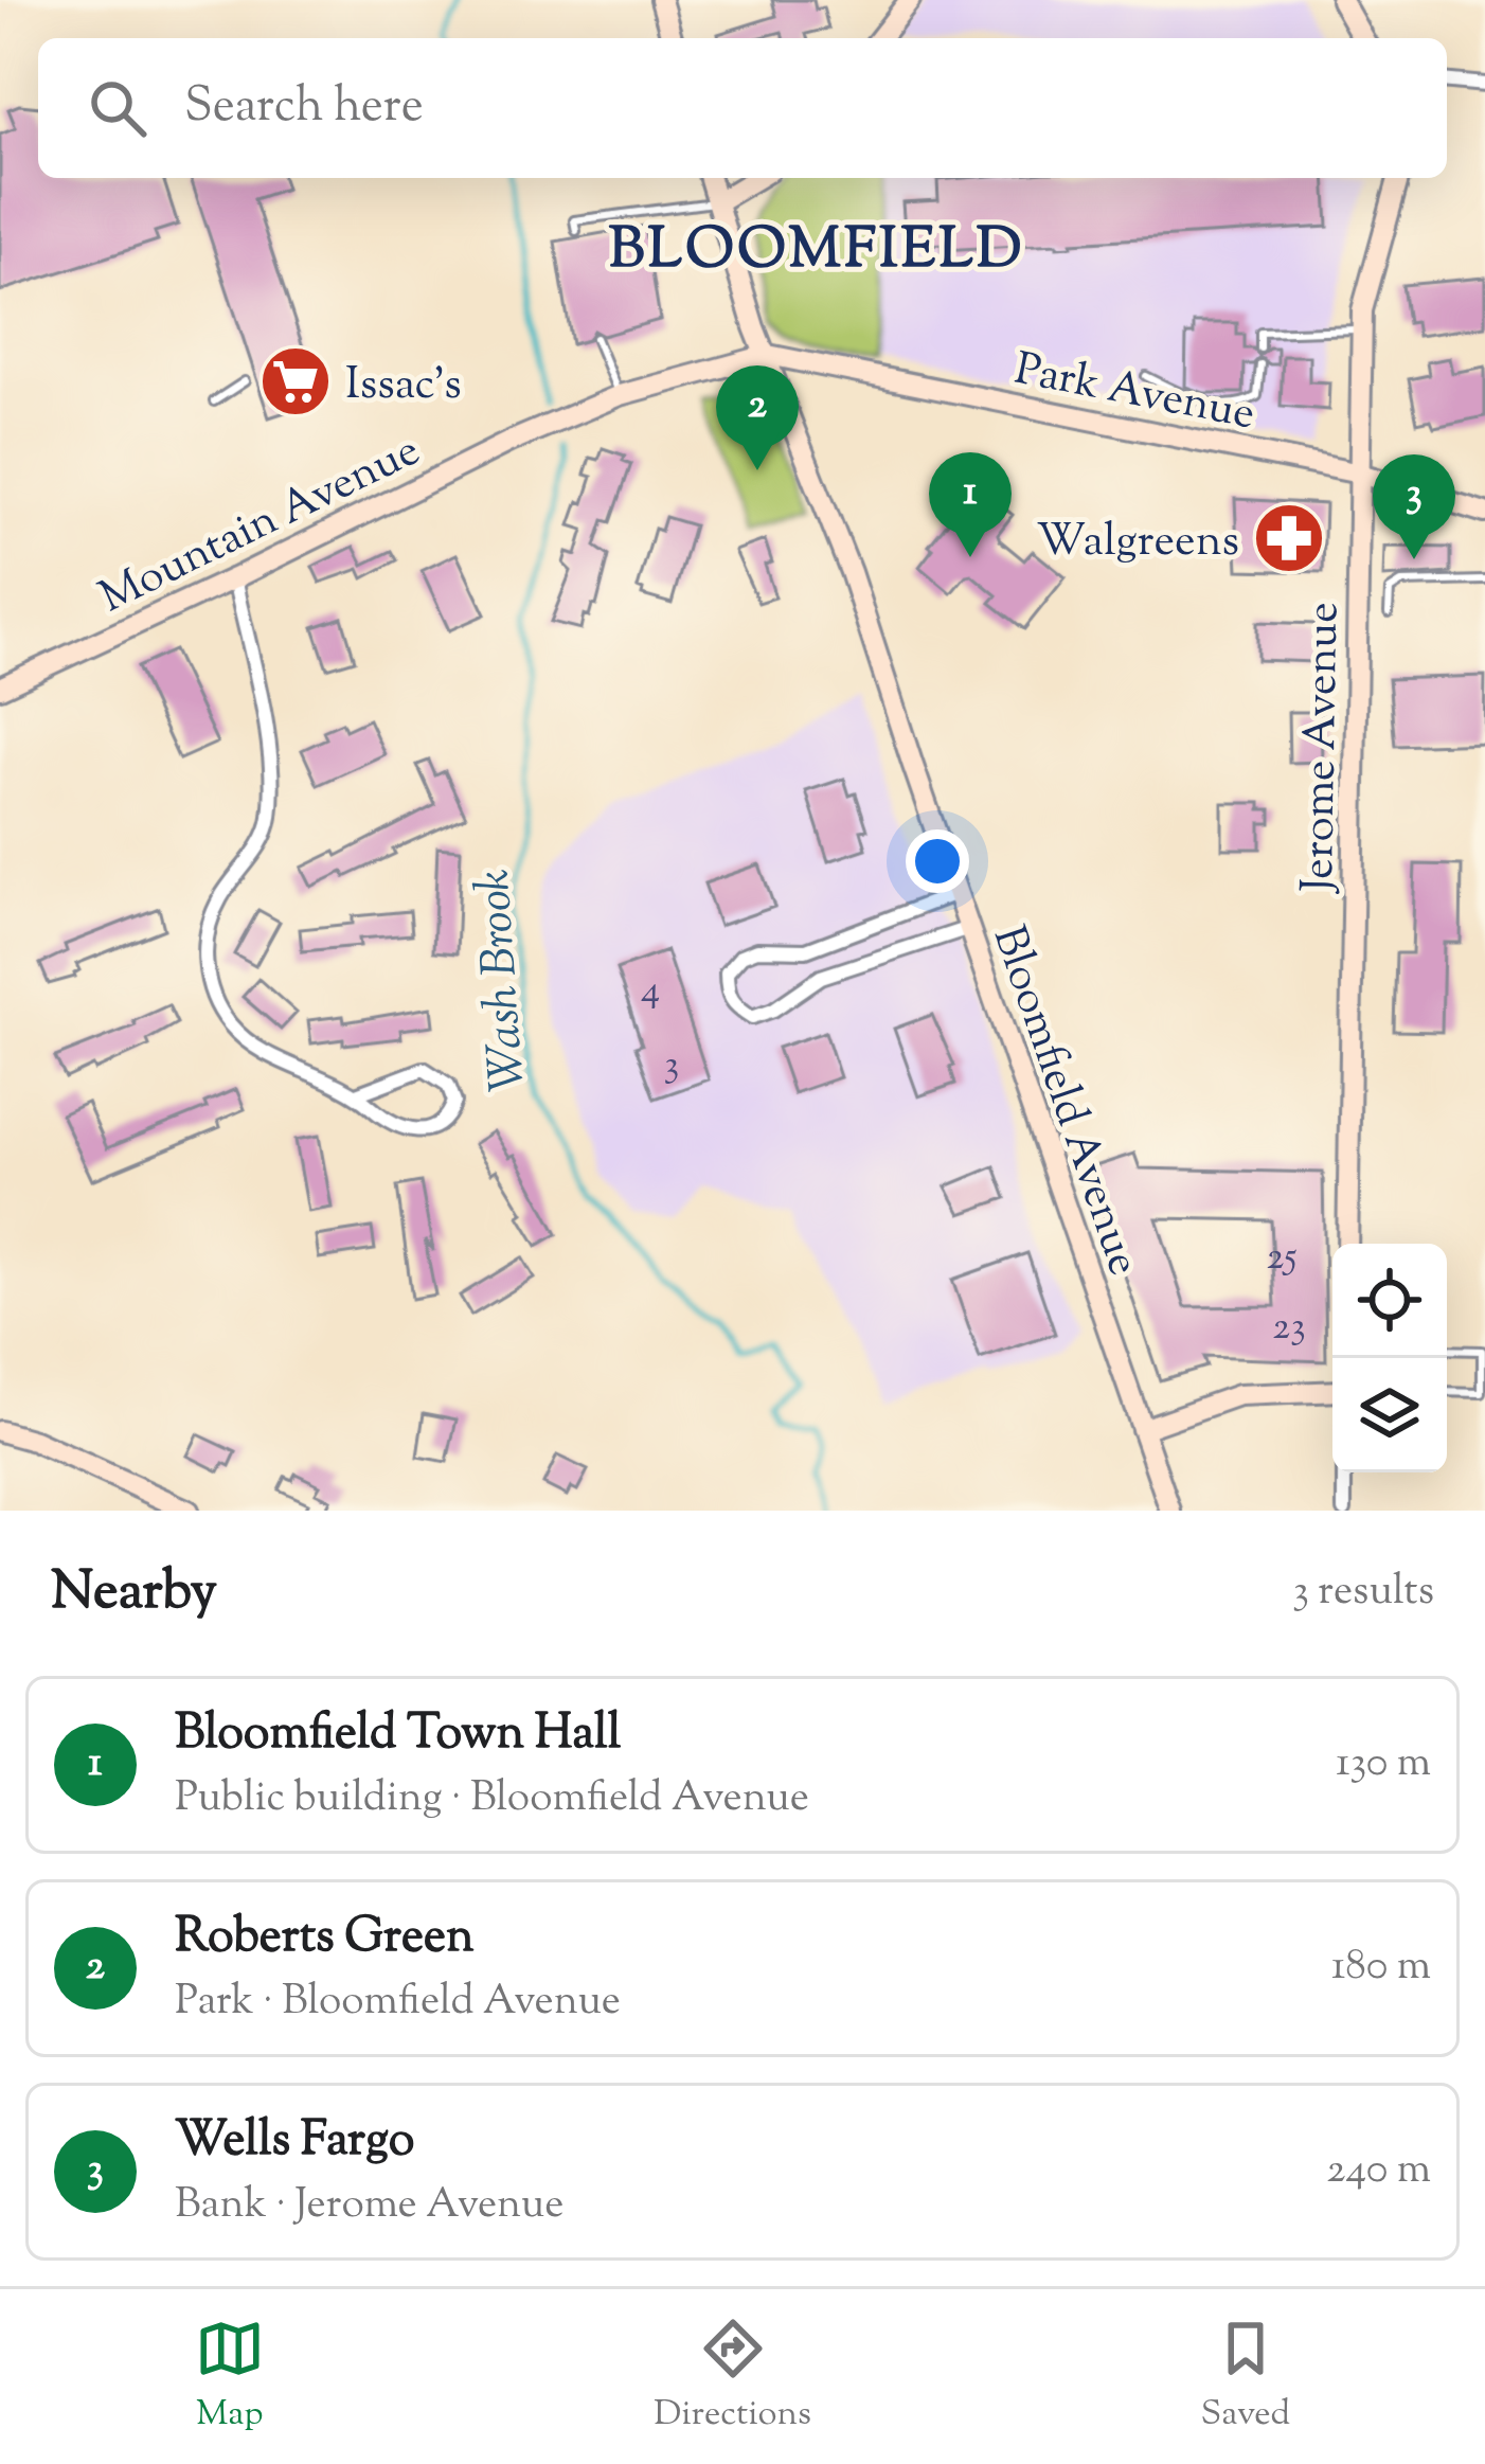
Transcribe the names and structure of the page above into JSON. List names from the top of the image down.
{
  "streets": {
    "main road": [
      "Park Avenue",
      "Mountain Avenue",
      "Jerome Avenue",
      "Bloomfield Avenue"
    ]
  },
  "crossings": [
    ["Park Avenue", "Mountain Avenue"],
    ["Park Avenue", "Jerome Avenue"],
    ["Park Avenue", "Bloomfield Avenue"],
    ["Mountain Avenue", "Bloomfield Avenue"]
  ],
  "districts": ["BLOOMFIELD"],
  "water": ["Wash Brook"],
  "places": {
    "supermarket": ["Issac's"],
    "pharmacy": ["Walgreens"]
  },
  "house_numbers": [
    "4",
    "3",
    "25",
    "23"
  ],
  "page": {
    "search": "Search here",
    "pins": ["2", "1", "3"],
    "heading": ["Nearby", "3 results"],
    "list": [
      {
        "mark": "1",
        "name": "Bloomfield Town Hall",
        "note": "Public building · Bloomfield Avenue",
        "value": "130 m"
      },
      {
        "mark": "2",
        "name": "Roberts Green",
        "note": "Park · Bloomfield Avenue",
        "value": "180 m"
      },
      {
        "mark": "3",
        "name": "Wells Fargo",
        "note": "Bank · Jerome Avenue",
        "value": "240 m"
      }
    ],
    "nav": ["Map", "Directions", "Saved"]
  }
}
